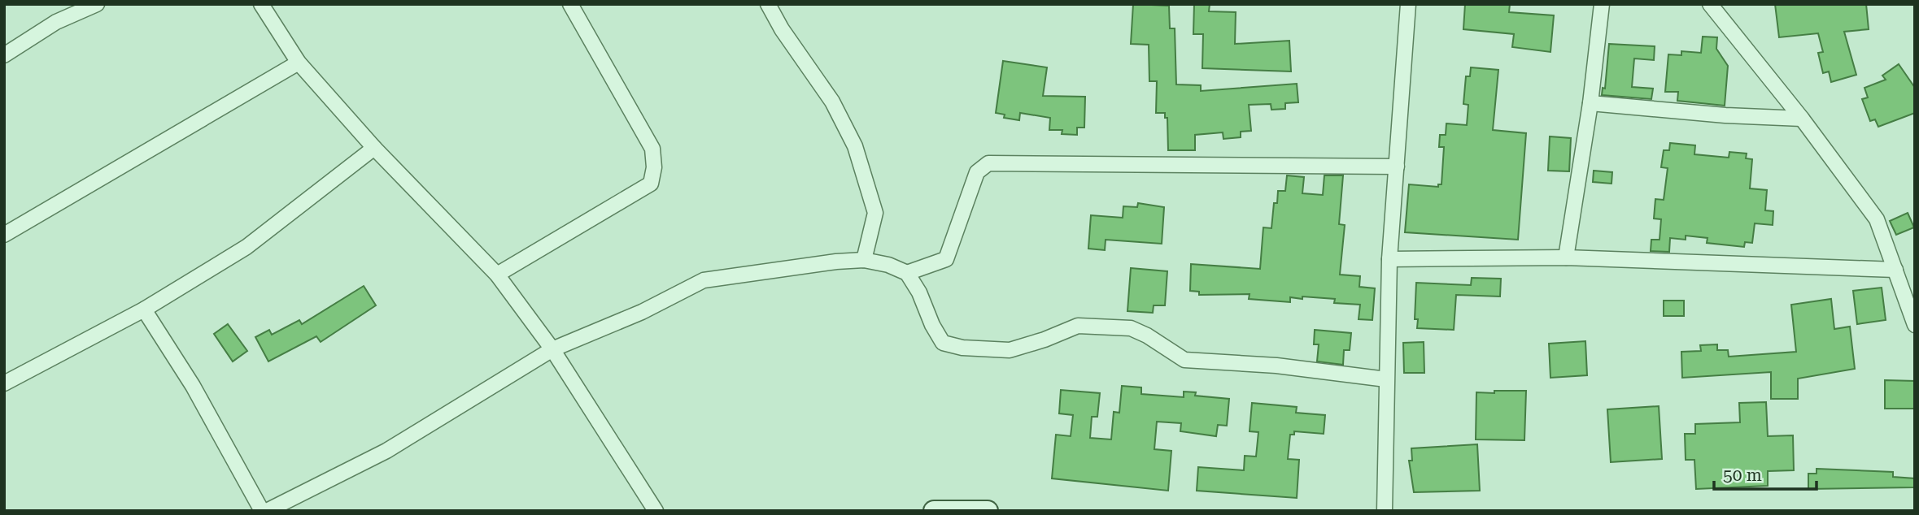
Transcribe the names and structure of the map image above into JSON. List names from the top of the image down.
{
  "scale_bar": "50 m"
}
